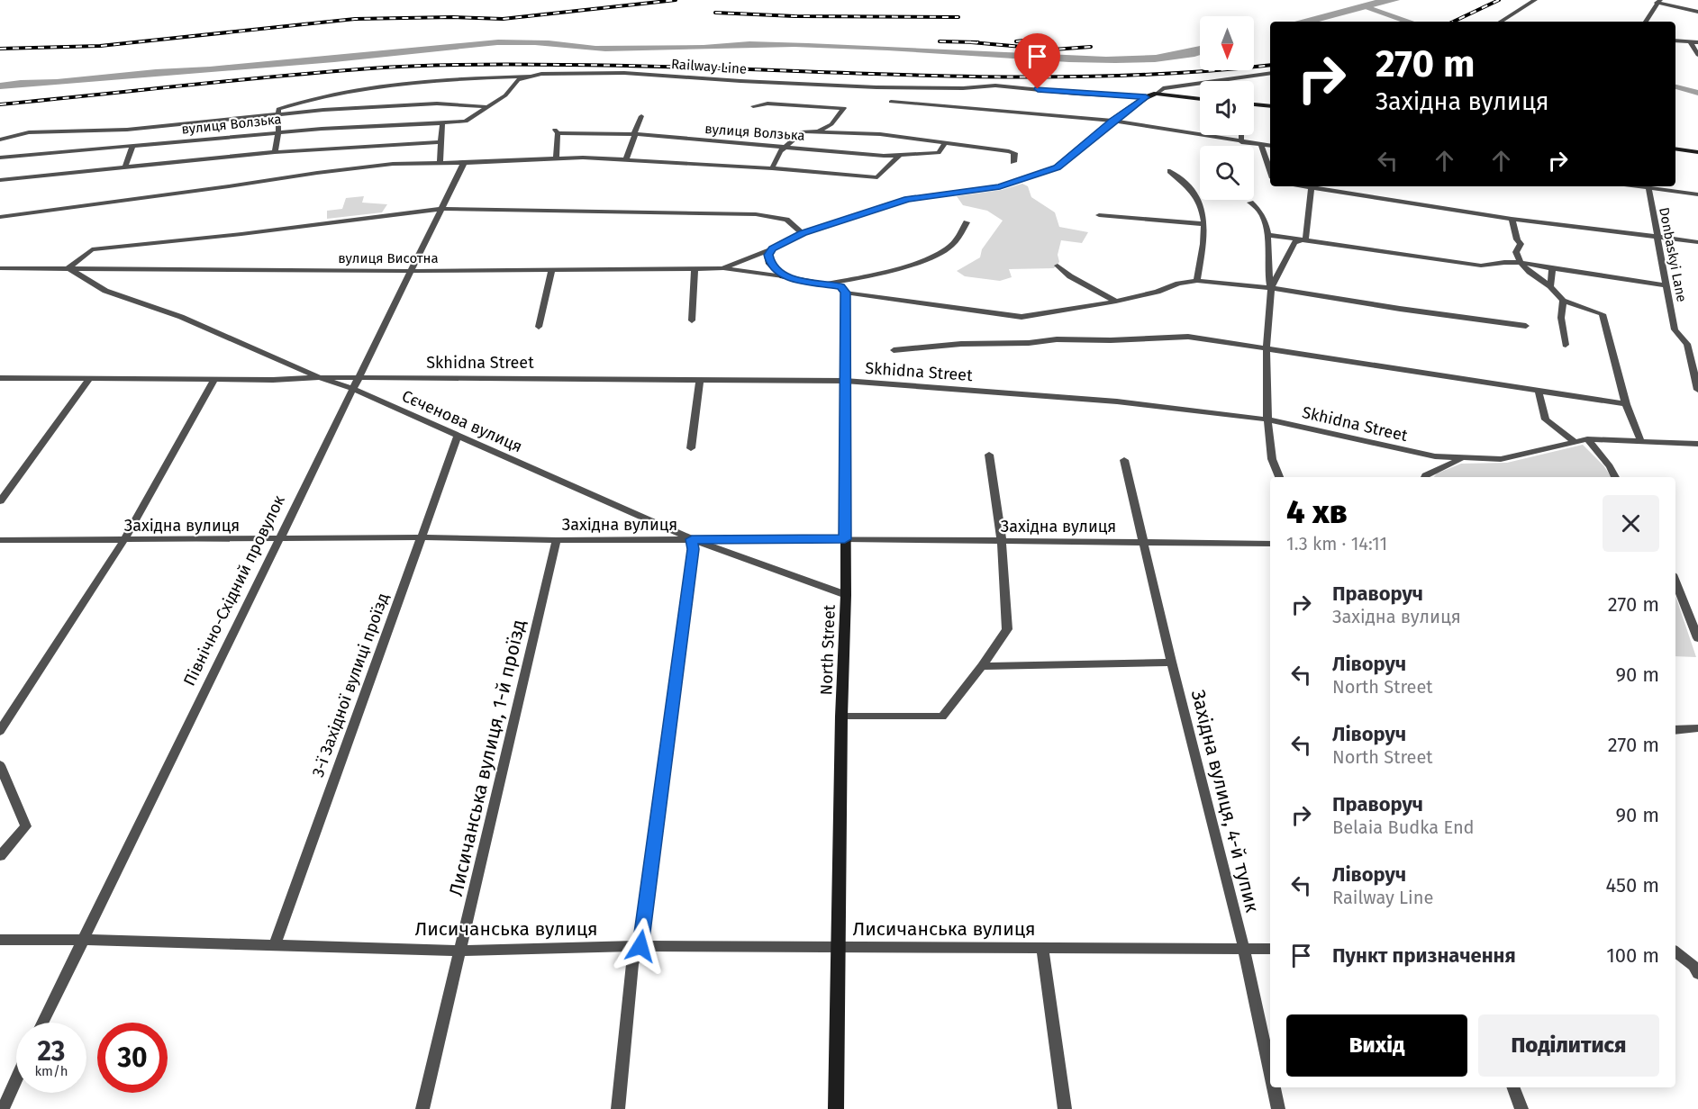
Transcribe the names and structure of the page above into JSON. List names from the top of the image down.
{
  "streets": {
    "street": [
      "Railway Line",
      "вулиця Волзька",
      "Donbaskyi Lane",
      "вулиця Висотна",
      "Skhidna Street",
      "Сєченова вулиця",
      "Західна вулиця",
      "Північно-Східний провулок",
      "North Street",
      "3-ї Західної вулиці проїзд",
      "Лисичанська вулиця, 1-й проїзд",
      "Західна вулиця, 4-й тупик",
      "Лисичанська вулиця"
    ]
  },
  "crossings": [
    ["вулиця Висотна", "Сєченова вулиця"],
    ["вулиця Висотна", "Північно-Східний провулок"],
    ["Skhidna Street", "Сєченова вулиця"],
    ["Skhidna Street", "Північно-Східний провулок"],
    ["Skhidna Street", "North Street"],
    ["Сєченова вулиця", "Західна вулиця"],
    ["Сєченова вулиця", "Північно-Східний провулок"],
    ["Сєченова вулиця", "North Street"],
    ["Сєченова вулиця", "3-ї Західної вулиці проїзд"],
    ["Західна вулиця", "Північно-Східний провулок"],
    ["Західна вулиця", "North Street"],
    ["Західна вулиця", "3-ї Західної вулиці проїзд"],
    ["Західна вулиця", "Лисичанська вулиця, 1-й проїзд"],
    ["Західна вулиця", "Західна вулиця, 4-й тупик"],
    ["Північно-Східний провулок", "Лисичанська вулиця"],
    ["North Street", "Лисичанська вулиця"],
    ["3-ї Західної вулиці проїзд", "Лисичанська вулиця"],
    ["Лисичанська вулиця, 1-й проїзд", "Лисичанська вулиця"],
    ["Західна вулиця, 4-й тупик", "Лисичанська вулиця"]
  ],
  "north": "bottom",
  "page": {
    "turn": ["270 m", "Західна вулиця"],
    "heading": ["4 хв", "1.3 km · 14:11"],
    "list": [
      {
        "name": "Праворуч",
        "note": "Західна вулиця",
        "value": "270 m"
      },
      {
        "name": "Ліворуч",
        "note": "North Street",
        "value": "90 m"
      },
      {
        "name": "Ліворуч",
        "note": "North Street",
        "value": "270 m"
      },
      {
        "name": "Праворуч",
        "note": "Belaia Budka End",
        "value": "90 m"
      },
      {
        "name": "Ліворуч",
        "note": "Railway Line",
        "value": "450 m"
      },
      {
        "name": "Пункт призначення",
        "value": "100 m"
      }
    ],
    "buttons": ["Вихід", "Поділитися"],
    "speed": "23 km/h",
    "limit": "30"
  }
}
